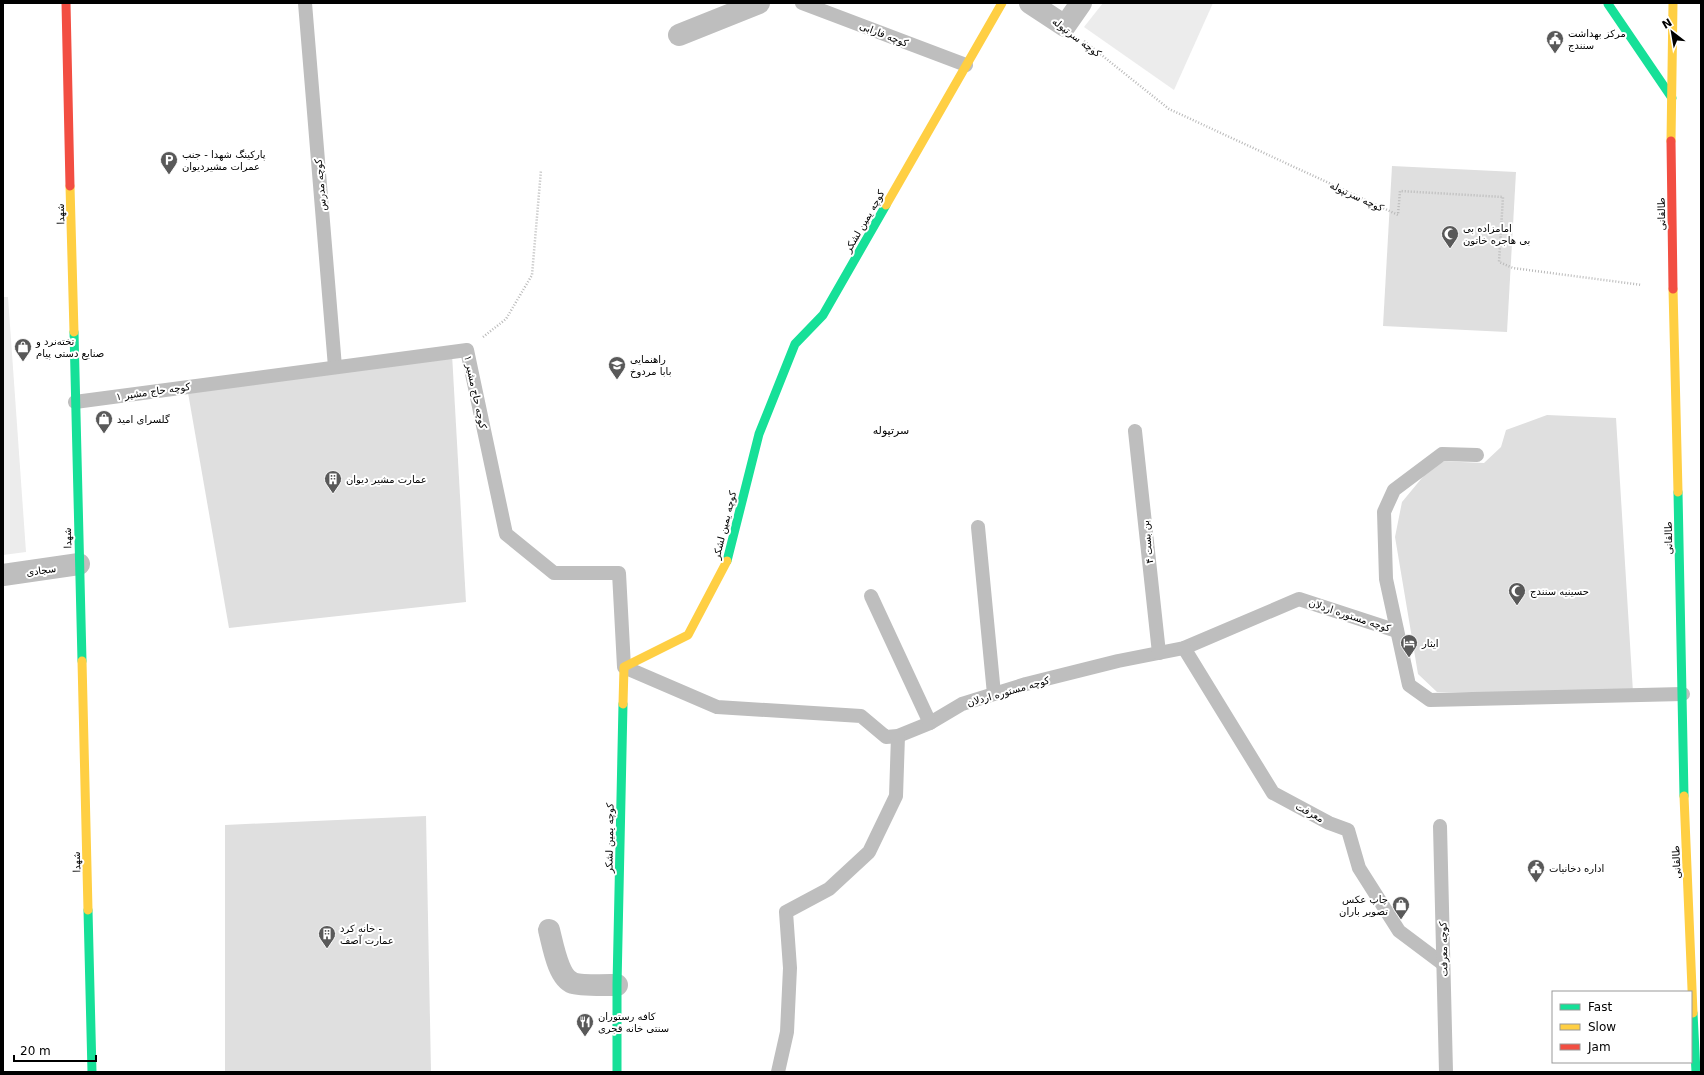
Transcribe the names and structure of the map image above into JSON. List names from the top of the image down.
{
  "streets": {
    "main road": ["شهدا", "طالقانی", "کوچه یمین لشکر"],
    "street": ["کوچه سرتپوله", "سجادی"],
    "lane": [
      "کوچه فارابی",
      "کوچه مدرس",
      "کوچه حاج مشیر ۱",
      "بن بست ۴",
      "کوچه مستوره اردلان",
      "معرفت",
      "کوچه معرفت"
    ]
  },
  "crossings": [
    ["کوچه فارابی", "کوچه یمین لشکر"],
    ["کوچه مدرس", "کوچه حاج مشیر ۱"],
    ["شهدا", "کوچه حاج مشیر ۱"],
    ["شهدا", "سجادی"],
    ["کوچه یمین لشکر", "کوچه حاج مشیر ۱"],
    ["بن بست ۴", "کوچه مستوره اردلان"],
    ["کوچه مستوره اردلان", "معرفت"],
    ["معرفت", "کوچه معرفت"]
  ],
  "districts": ["سرتپوله"],
  "places": {
    "public building": ["مرکز بهداشت سنندج", "اداره دخانیات"],
    "parking": ["پارکینگ شهدا - جنب عمرات مشیردیوان"],
    "mosque": ["امامزاده بی بی هاجره خاتون", "حسینیه سنندج"],
    "shop": ["تخته‌نرد و صنایع دستی پیام", "گلسرای امید", "چاپ عکس تصویر باران"],
    "school or university": ["راهنمایی بابا مردوخ"],
    "building": ["عمارت مشیر دیوان", "خانه کرد - عمارت آصف"],
    "hotel": ["ایثار"],
    "restaurant": ["کافه رستوران سنتی خانه قجری"]
  },
  "legend": ["Fast", "Slow", "Jam"],
  "scale_bar": "20 m",
  "north": "top left"
}
